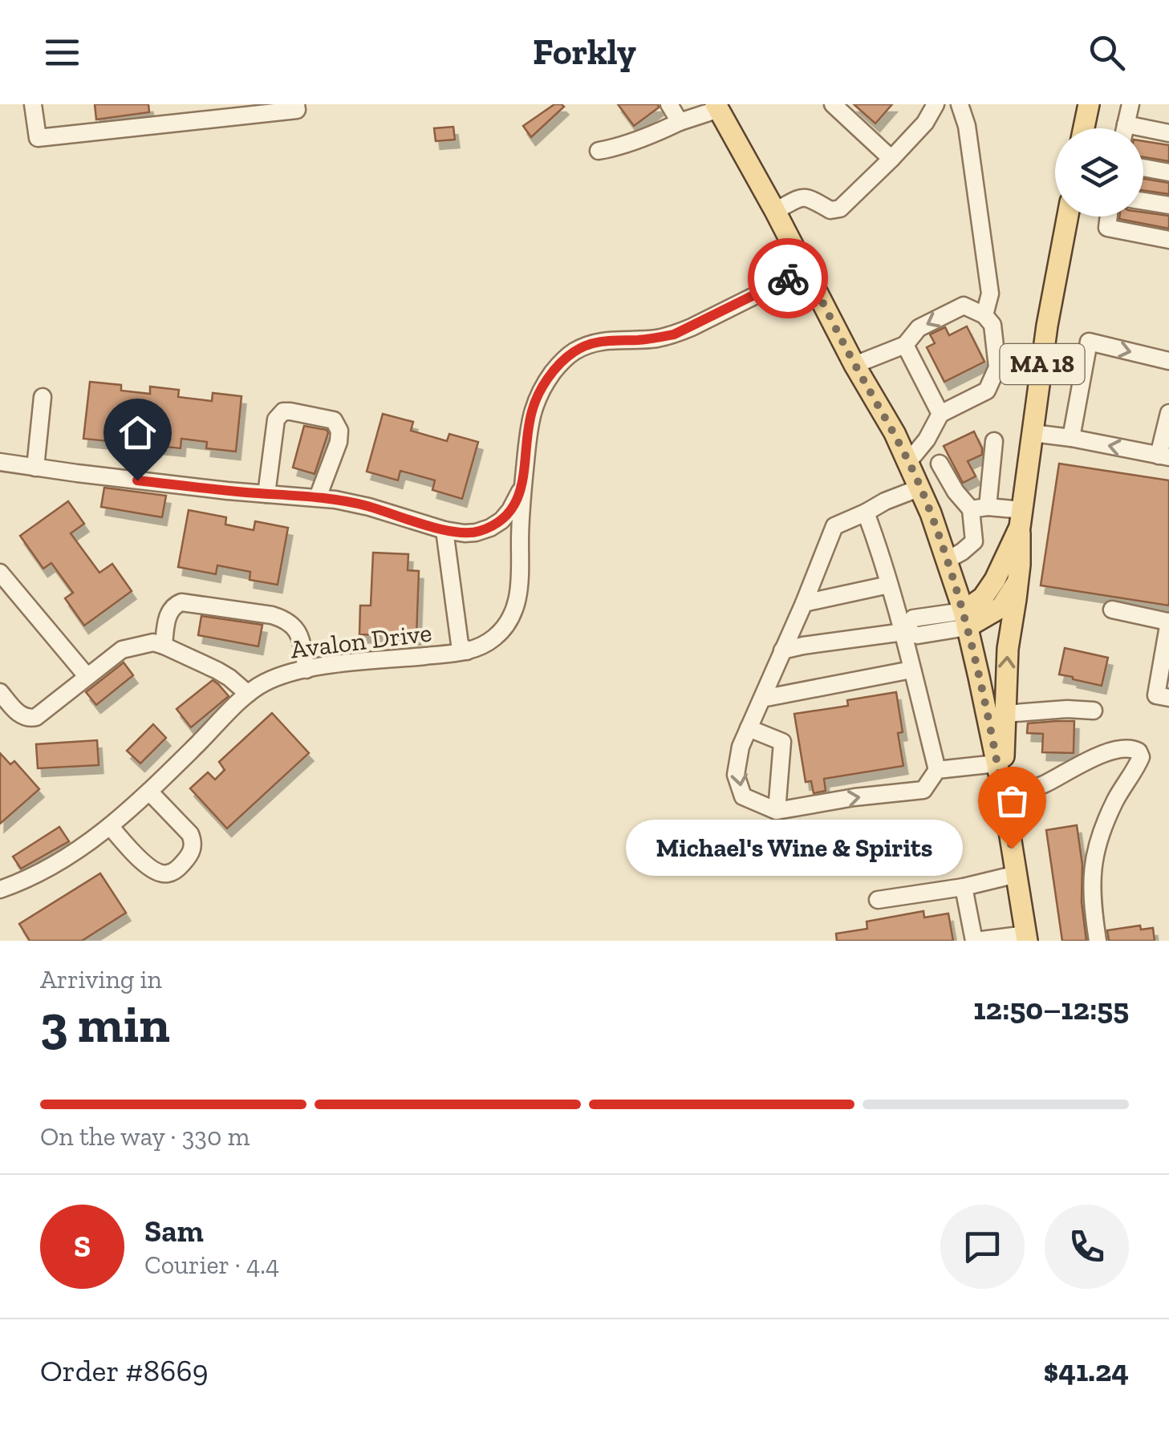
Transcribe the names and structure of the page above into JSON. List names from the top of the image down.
{
  "streets": {
    "main road": ["MA 18"],
    "street": ["Avalon Drive"]
  },
  "places": ["Michael's Wine & Spirits"],
  "page": {
    "header": "Forkly",
    "bubble": "Michael's Wine & Spirits",
    "heading": ["3 min", "Arriving in", "12:50–12:55"],
    "panel": [
      "Sam",
      "Courier · 4.4",
      "Order #8669",
      "$41.24"
    ],
    "bar": "On the way · 330 m",
    "round": "S"
  }
}
